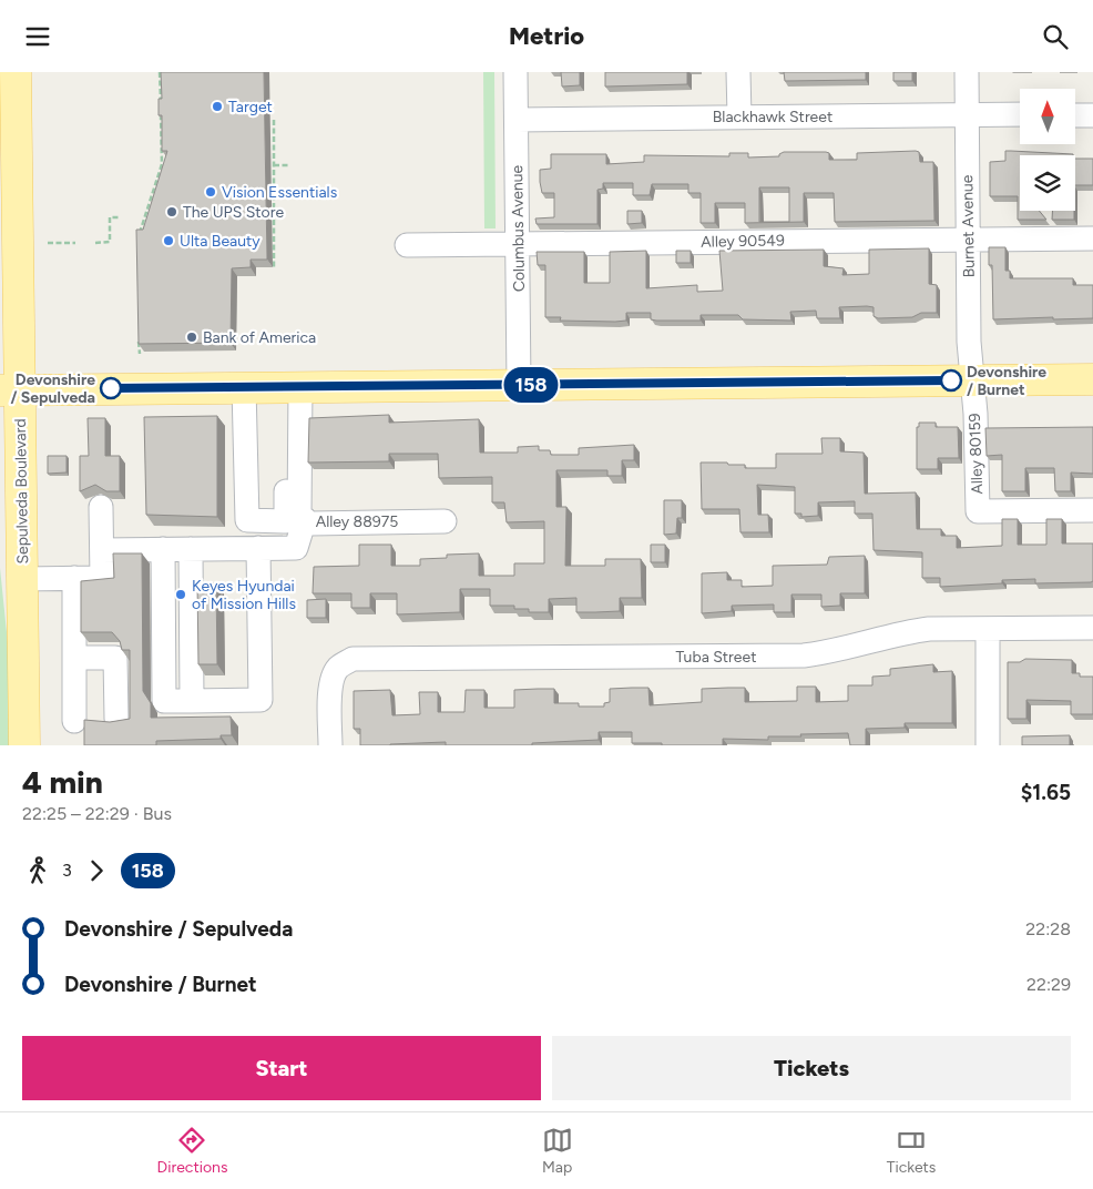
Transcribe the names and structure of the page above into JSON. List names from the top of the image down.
{
  "streets": {
    "main road": ["Sepulveda Boulevard"],
    "street": [
      "Blackhawk Street",
      "Burnet Avenue",
      "Columbus Avenue",
      "Alley 90549",
      "Alley 80159",
      "Alley 88975",
      "Tuba Street"
    ]
  },
  "crossings": [
    ["Blackhawk Street", "Burnet Avenue"],
    ["Blackhawk Street", "Columbus Avenue"],
    ["Burnet Avenue", "Alley 90549"],
    ["Burnet Avenue", "Alley 80159"],
    ["Columbus Avenue", "Alley 90549"]
  ],
  "places": [
    "Target",
    "Vision Essentials",
    "The UPS Store",
    "Ulta Beauty",
    "Bank of America",
    "Devonshire / Burnet",
    "Devonshire / Sepulveda",
    "Keyes Hyundai of Mission Hills"
  ],
  "lines": ["bus line 158"],
  "north": "top",
  "page": {
    "header": "Metrio",
    "on_map": "158",
    "heading": ["4 min", "22:25 – 22:29 · Bus", "$1.65"],
    "legs": ["3", "158"],
    "list": [
      {
        "name": "Devonshire / Sepulveda",
        "value": "22:28"
      },
      {
        "name": "Devonshire / Burnet",
        "value": "22:29"
      }
    ],
    "buttons": ["Start", "Tickets"],
    "tabs": ["Directions", "Map", "Tickets"]
  }
}
